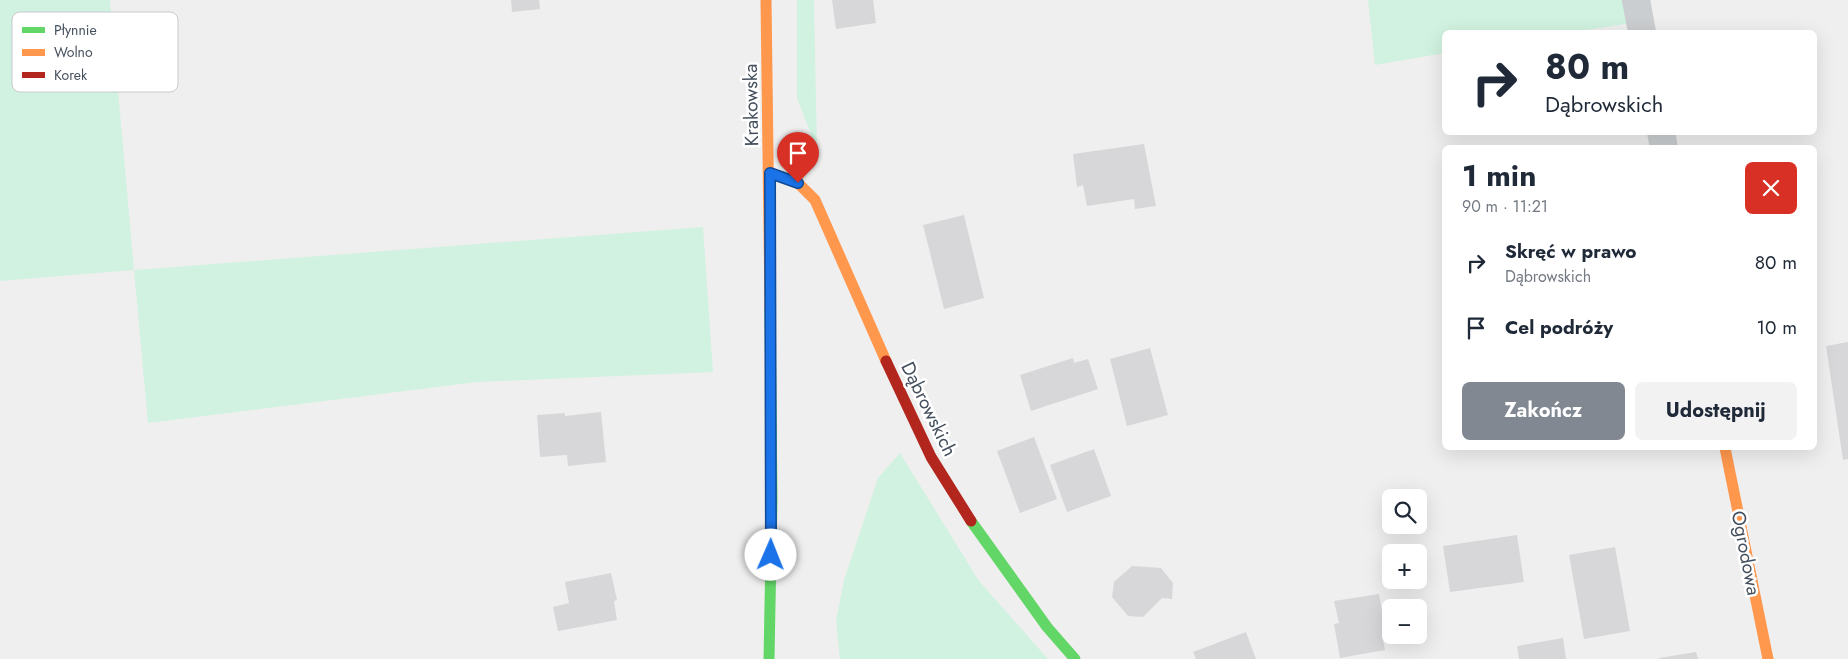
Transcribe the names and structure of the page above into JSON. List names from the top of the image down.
{
  "streets": {
    "street": ["Krakowska", "Dąbrowskich", "Ogrodowa"]
  },
  "crossings": [
    ["Krakowska", "Dąbrowskich"]
  ],
  "legend": ["Płynnie", "Wolno", "Korek"],
  "page": {
    "turn": ["80 m", "Dąbrowskich"],
    "heading": ["1 min", "90 m · 11:21"],
    "list": [
      {
        "name": "Skręć w prawo",
        "note": "Dąbrowskich",
        "value": "80 m"
      },
      {
        "name": "Cel podróży",
        "value": "10 m"
      }
    ],
    "buttons": ["Zakończ", "Udostępnij"],
    "map_buttons": ["+", "−"]
  }
}
